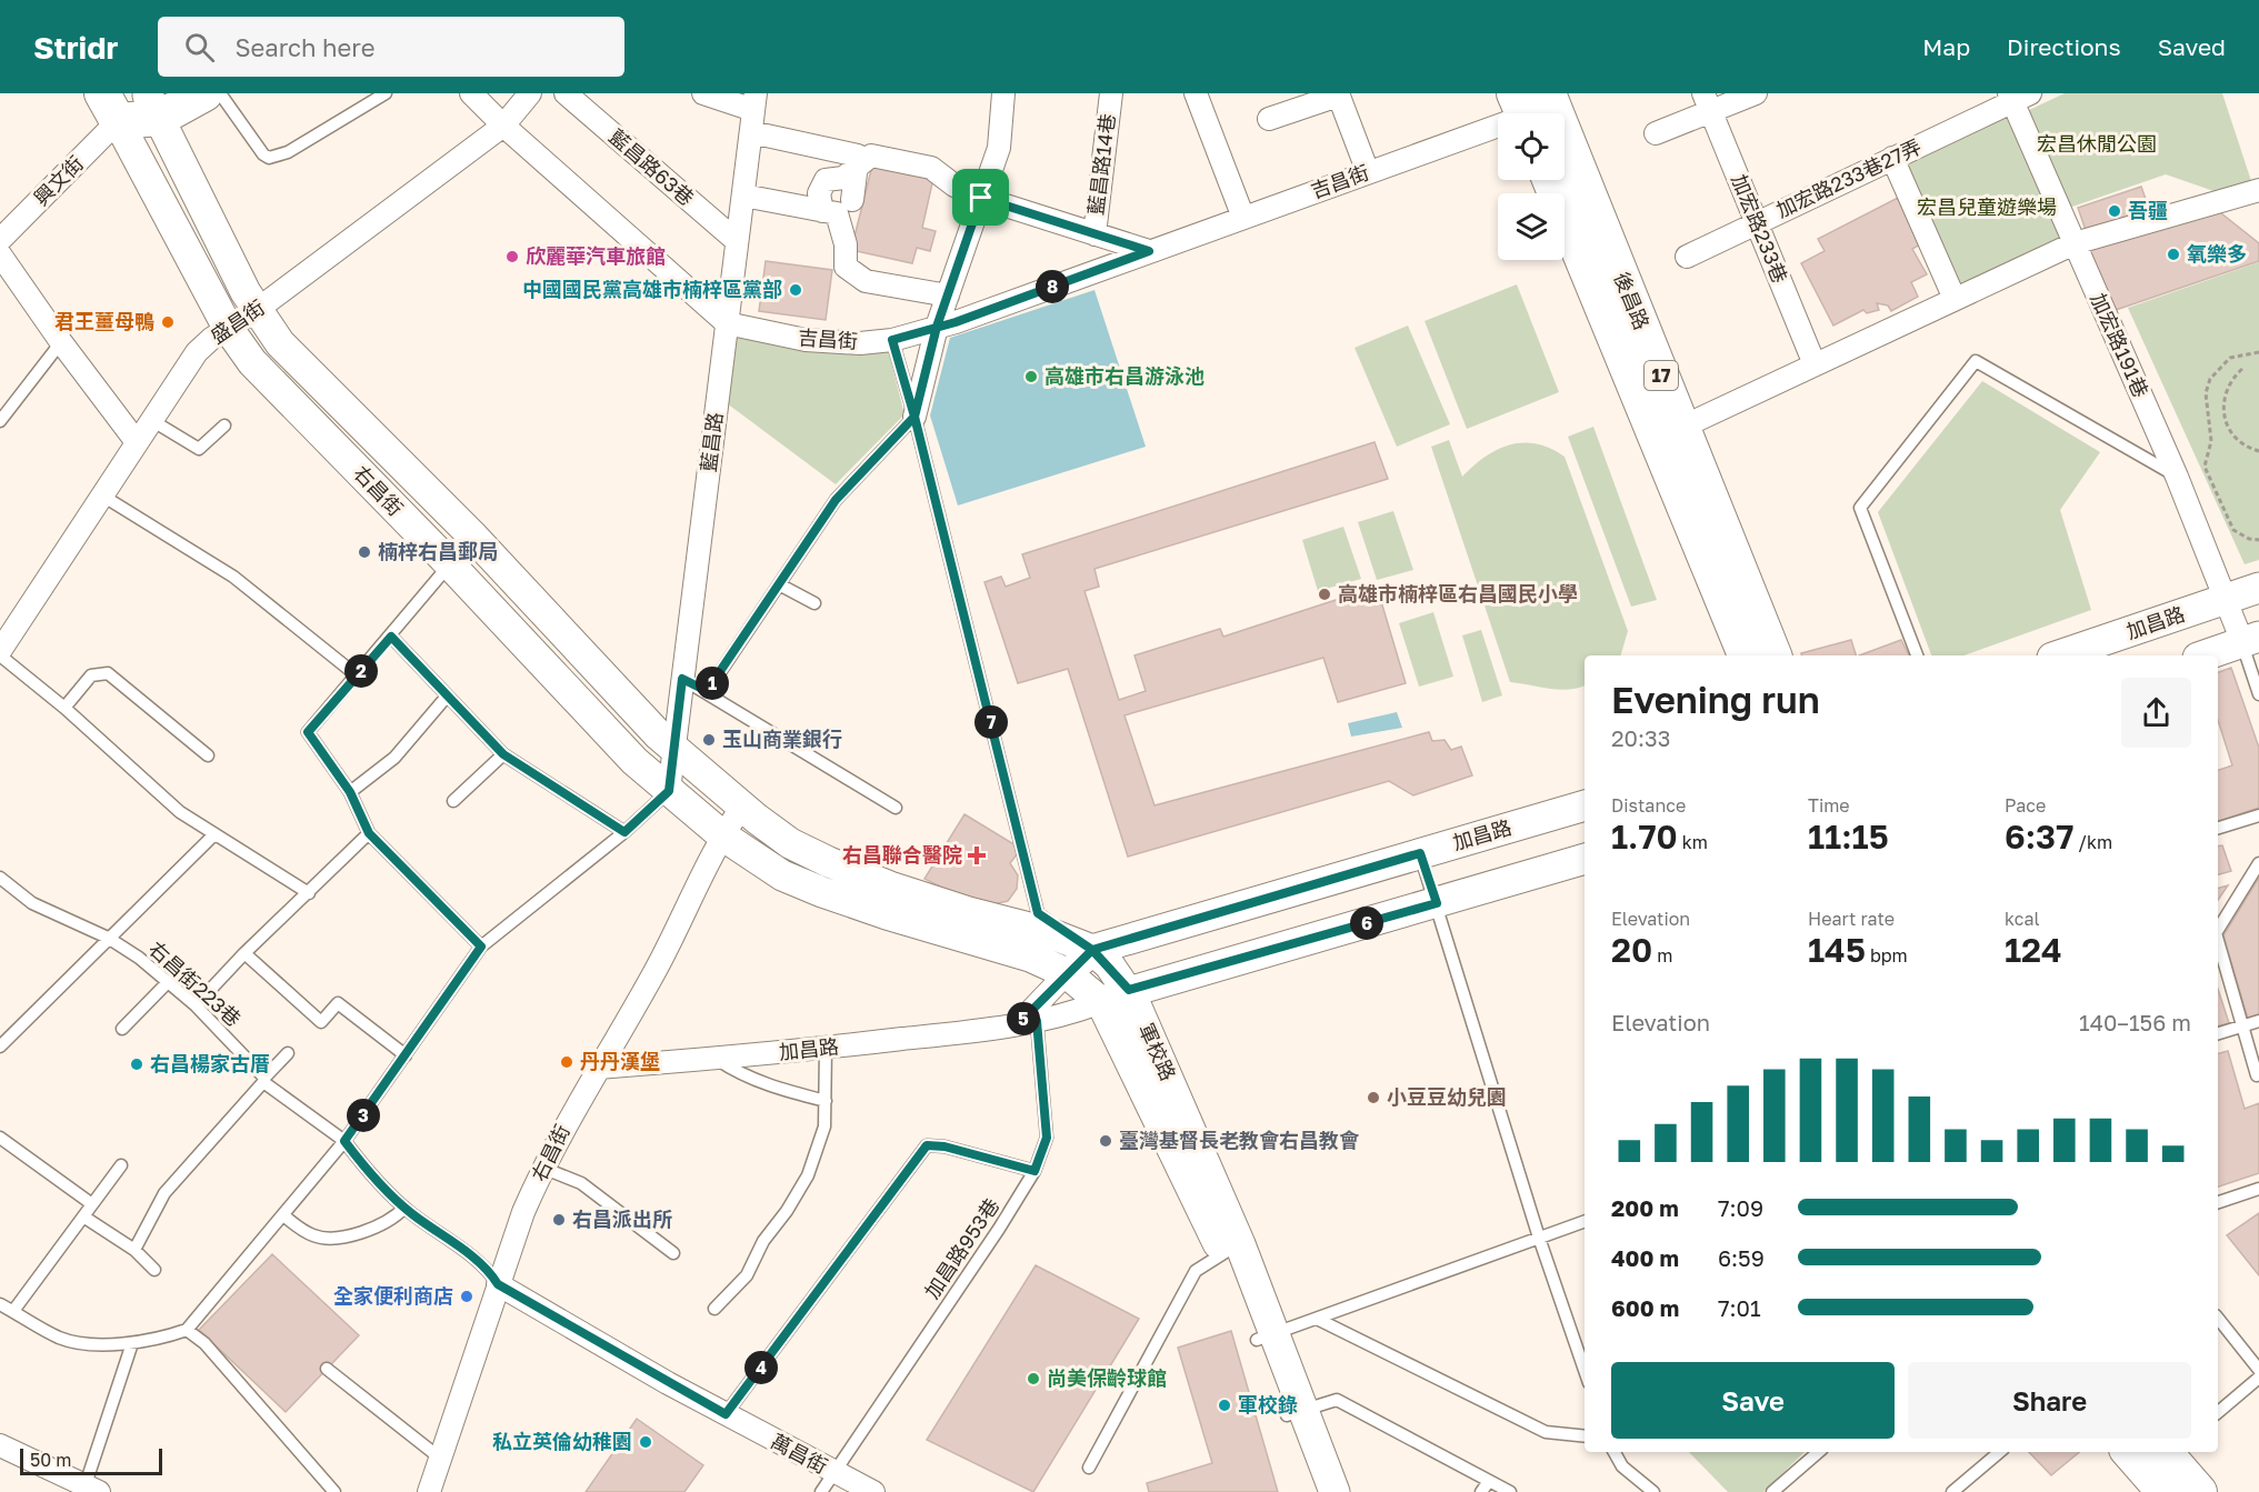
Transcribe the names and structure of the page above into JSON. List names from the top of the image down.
{
  "streets": {
    "main road": ["後昌路", "17"],
    "street": [
      "藍昌路14巷",
      "藍昌路63巷",
      "加宏路233巷27弄",
      "興文街",
      "吉昌街",
      "加宏路233巷",
      "盛昌街",
      "加宏路191巷",
      "藍昌路",
      "右昌街",
      "加昌路",
      "軍校路",
      "萬昌街"
    ],
    "lane": ["右昌街223巷", "加昌路953巷"]
  },
  "crossings": [
    ["藍昌路14巷", "吉昌街"],
    ["藍昌路63巷", "藍昌路"],
    ["加宏路233巷27弄", "加宏路233巷"],
    ["加宏路233巷27弄", "加宏路191巷"],
    ["興文街", "右昌街"],
    ["吉昌街", "後昌路"],
    ["吉昌街", "盛昌街"],
    ["吉昌街", "藍昌路"],
    ["盛昌街", "右昌街"],
    ["加宏路191巷", "加昌路"],
    ["藍昌路", "右昌街"],
    ["藍昌路", "軍校路"],
    ["右昌街", "加昌路"],
    ["右昌街", "右昌街223巷"],
    ["右昌街", "軍校路"],
    ["右昌街", "萬昌街"],
    ["加昌路", "軍校路"],
    ["加昌路", "加昌路953巷"],
    ["右昌街223巷", "萬昌街"],
    ["加昌路953巷", "萬昌街"]
  ],
  "parks": ["宏昌休閒公園", "宏昌兒童遊樂場"],
  "places": {
    "other": [
      "吾疆",
      "氧樂多",
      "欣麗華汽車旅館",
      "中國國民黨高雄市楠梓區黨部",
      "君王薑母鴨",
      "高雄市右昌游泳池",
      "楠梓右昌郵局",
      "高雄市楠梓區右昌國民小學",
      "玉山商業銀行",
      "丹丹漢堡",
      "右昌楊家古厝",
      "小豆豆幼兒園",
      "臺灣基督長老教會右昌教會",
      "右昌派出所",
      "全家便利商店",
      "尚美保齡球館",
      "軍校錄",
      "私立英倫幼稚園"
    ],
    "health": ["右昌聯合醫院"]
  },
  "scale_bar": "50 m",
  "page": {
    "header": "Stridr",
    "search": "Search here",
    "nav": ["Map", "Directions", "Saved"],
    "pins": [
      "8",
      "2",
      "1",
      "7",
      "6",
      "5",
      "3",
      "4"
    ],
    "heading": ["Evening run", "20:33"],
    "stats": [
      ["Distance", "1.70 km"],
      ["Time", "11:15"],
      ["Pace", "6:37 /km"],
      ["Elevation", "20 m"],
      ["Heart rate", "145 bpm"],
      ["kcal", "124"]
    ],
    "chart": ["Elevation", "140–156 m"],
    "list": [
      {
        "name": "200 m",
        "note": "7:09"
      },
      {
        "name": "400 m",
        "note": "6:59"
      },
      {
        "name": "600 m",
        "note": "7:01"
      }
    ],
    "buttons": ["Save", "Share"],
    "scale": "50 m"
  }
}
